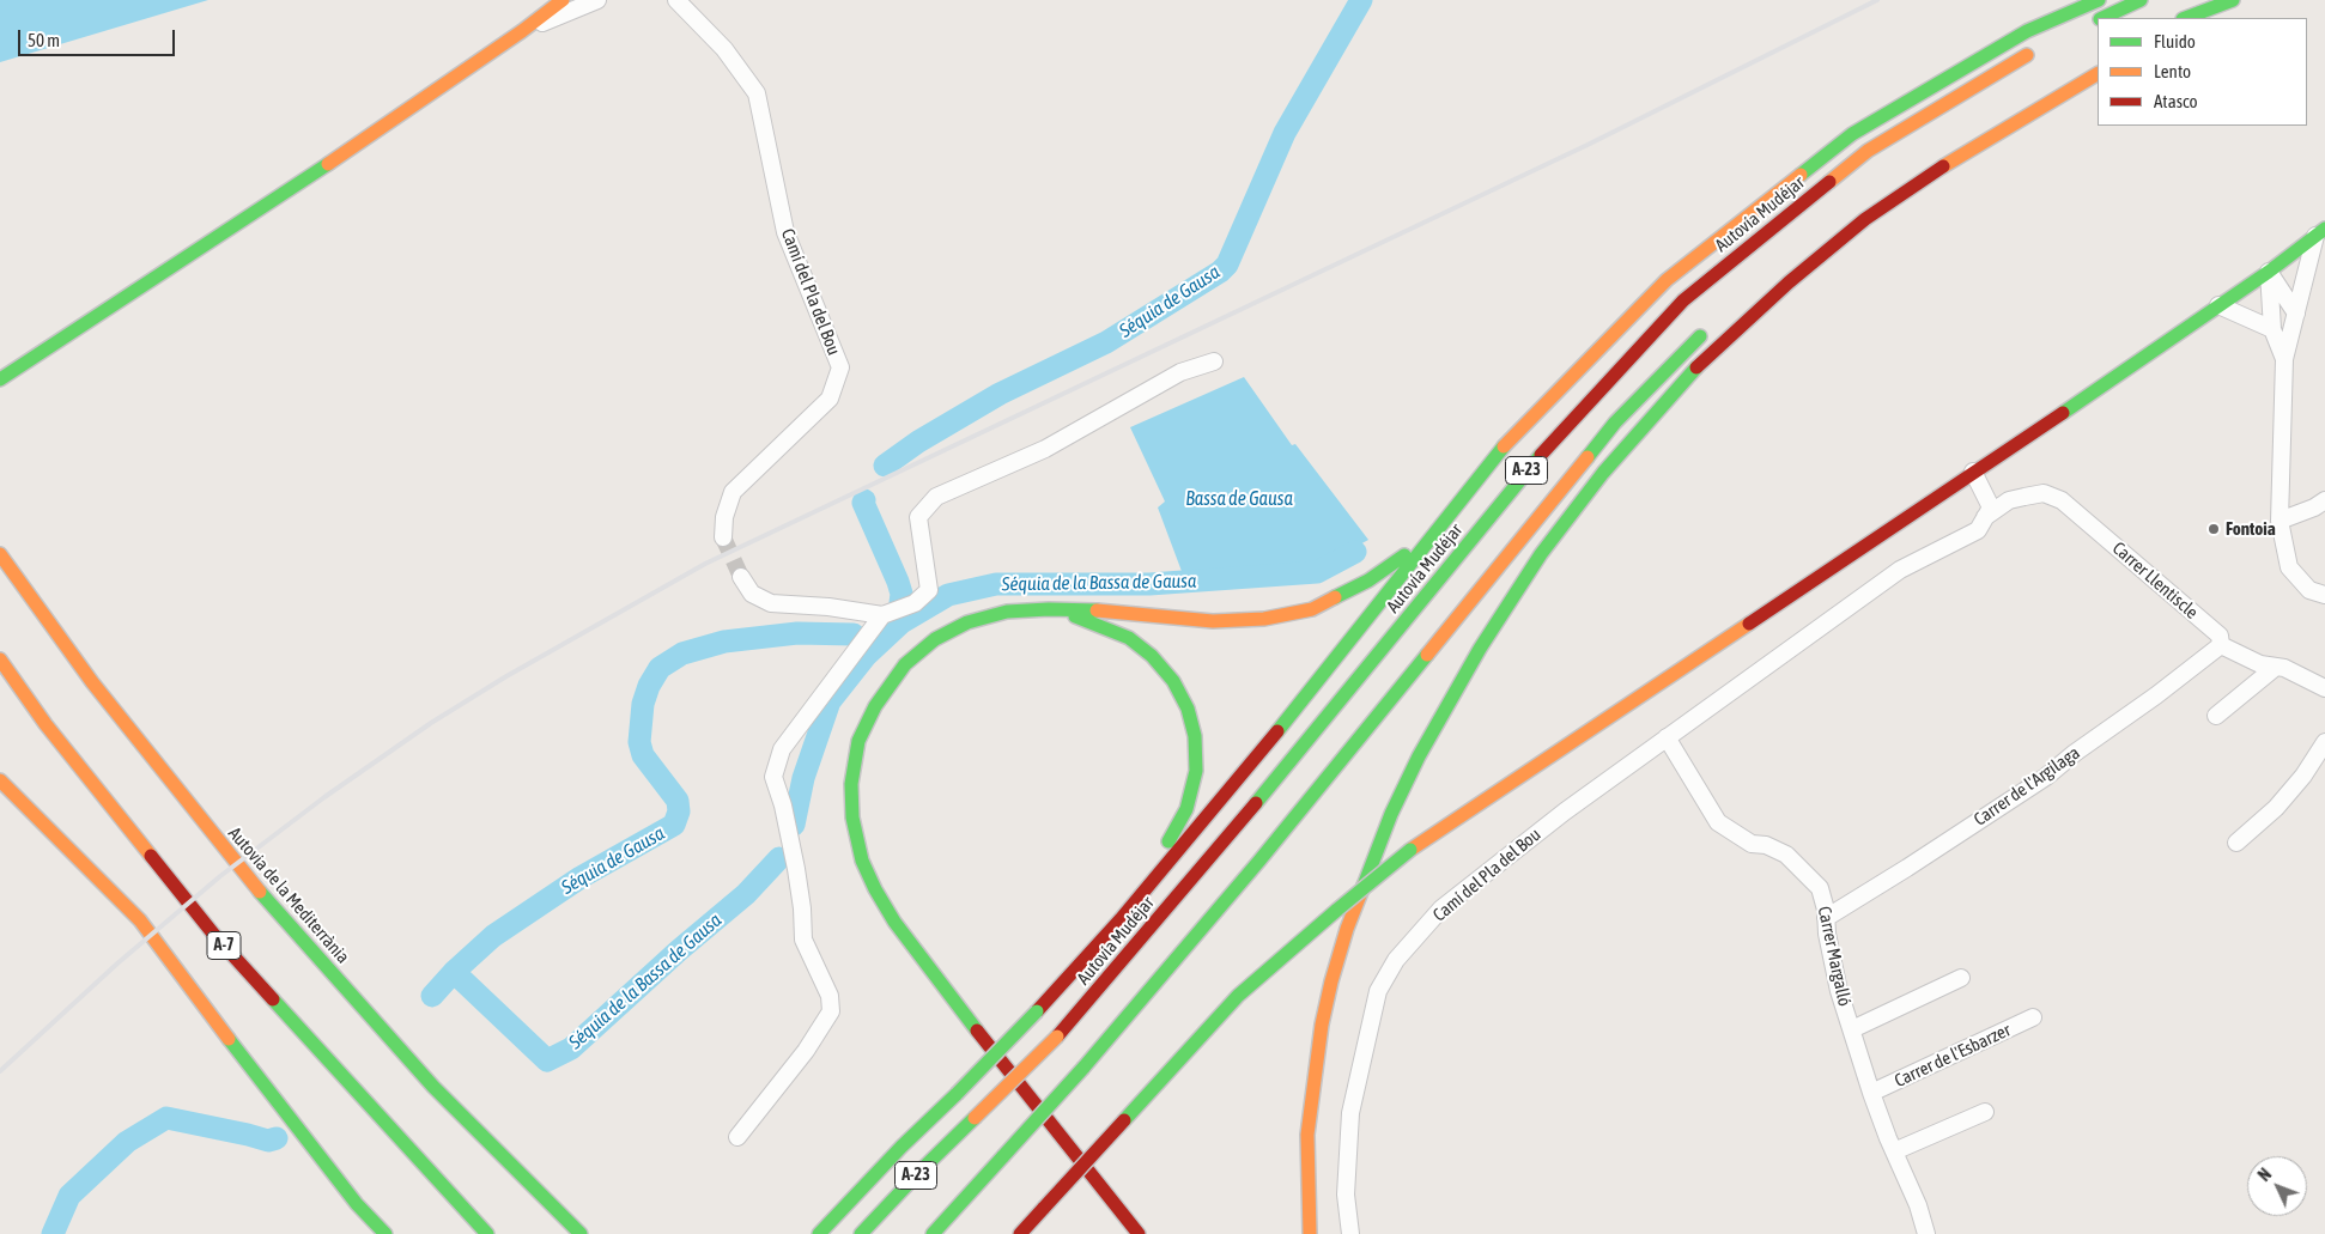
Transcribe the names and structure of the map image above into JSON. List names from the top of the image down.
{
  "streets": {
    "main road": [
      "Autovía Mudéjar",
      "A-23",
      "Autovia de la Mediterrània",
      "A-7"
    ],
    "street": [
      "Camí del Pla del Bou",
      "Carrer Llentiscle",
      "Carrer de l'Argilaga",
      "Carrer Margalló",
      "Carrer de l'Esbarzer"
    ]
  },
  "crossings": [
    ["Camí del Pla del Bou", "Carrer Llentiscle"],
    ["Camí del Pla del Bou", "Carrer Margalló"],
    ["Carrer Llentiscle", "Carrer de l'Argilaga"],
    ["Carrer Llentiscle", "Carrer Margalló"],
    ["Carrer de l'Argilaga", "Carrer Margalló"],
    ["Carrer Margalló", "Carrer de l'Esbarzer"]
  ],
  "water": ["Séquia de Gausa", "Bassa de Gausa", "Séquia de la Bassa de Gausa"],
  "places": ["Fontoia"],
  "legend": ["Fluido", "Lento", "Atasco"],
  "scale_bar": "50 m",
  "north": "top left"
}
